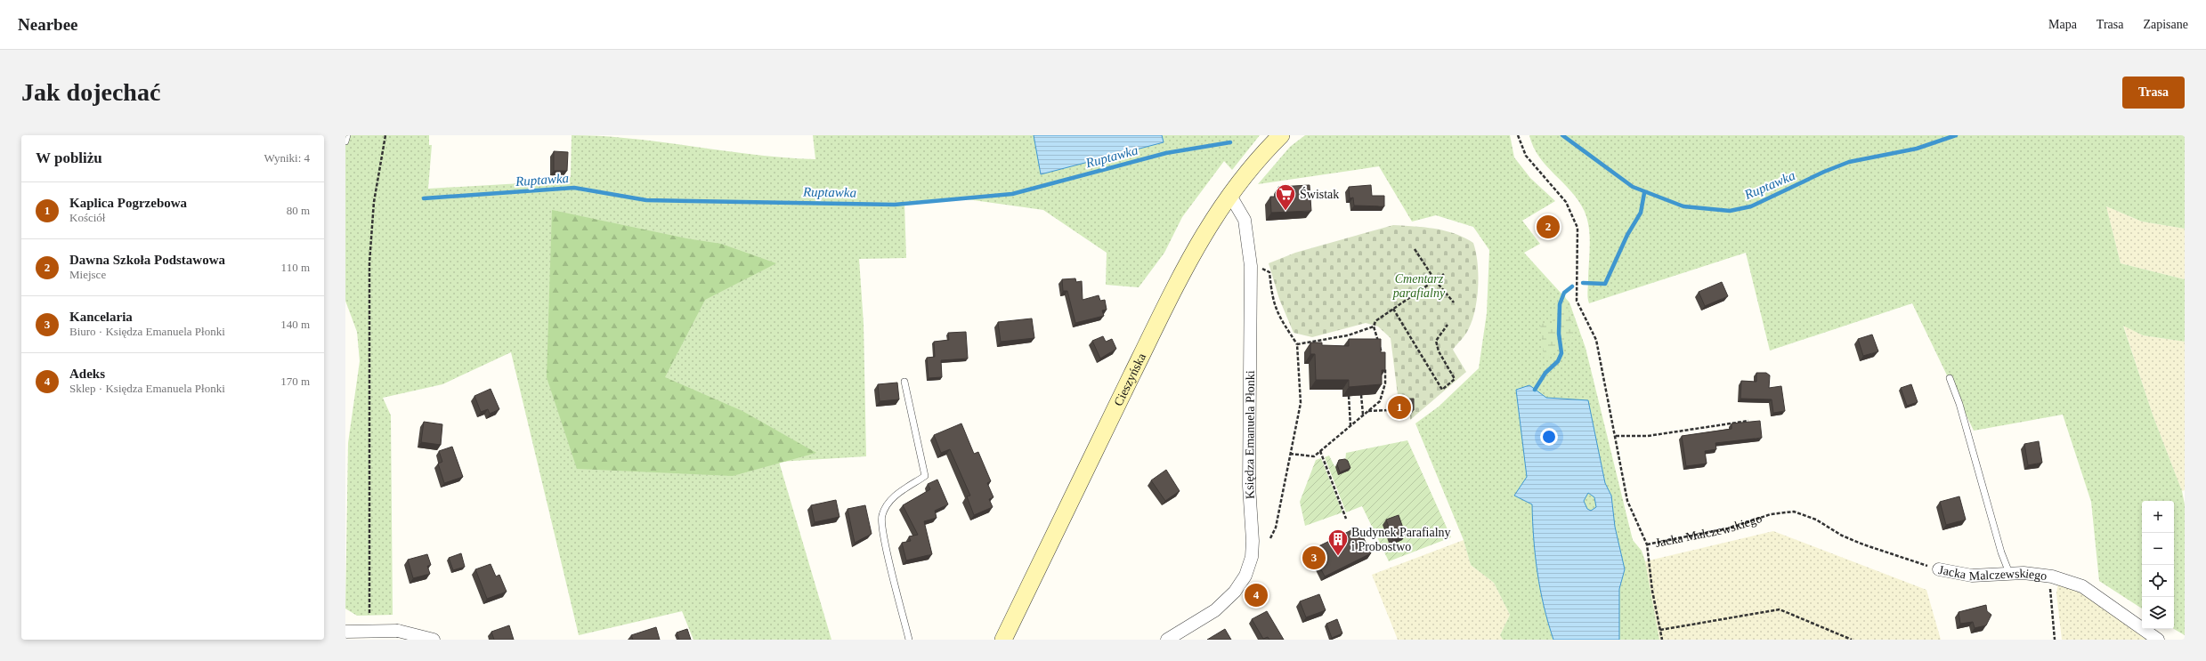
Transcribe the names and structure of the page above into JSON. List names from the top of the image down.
{
  "streets": {
    "main road": ["Cieszyńska"],
    "street": ["Księdza Emanuela Płonki", "Jacka Malczewskiego"]
  },
  "crossings": [
    ["Cieszyńska", "Księdza Emanuela Płonki"]
  ],
  "water": ["Ruptawka"],
  "parks": ["Cmentarz parafialny"],
  "places": {
    "supermarket": ["Świstak"],
    "building": ["Budynek Parafialny i Probostwo"]
  },
  "page": {
    "header": "Nearbee",
    "nav": ["Mapa", "Trasa", "Zapisane"],
    "buttons": "Trasa",
    "title": "Jak dojechać",
    "heading": ["W pobliżu", "Wyniki: 4"],
    "list": [
      {
        "mark": "1",
        "name": "Kaplica Pogrzebowa",
        "note": "Kościół",
        "value": "80 m"
      },
      {
        "mark": "2",
        "name": "Dawna Szkoła Podstawowa",
        "note": "Miejsce",
        "value": "110 m"
      },
      {
        "mark": "3",
        "name": "Kancelaria",
        "note": "Biuro · Księdza Emanuela Płonki",
        "value": "140 m"
      },
      {
        "mark": "4",
        "name": "Adeks",
        "note": "Sklep · Księdza Emanuela Płonki",
        "value": "170 m"
      }
    ],
    "pins": [
      "2",
      "1",
      "3",
      "4"
    ],
    "map_buttons": ["+", "−"]
  }
}
